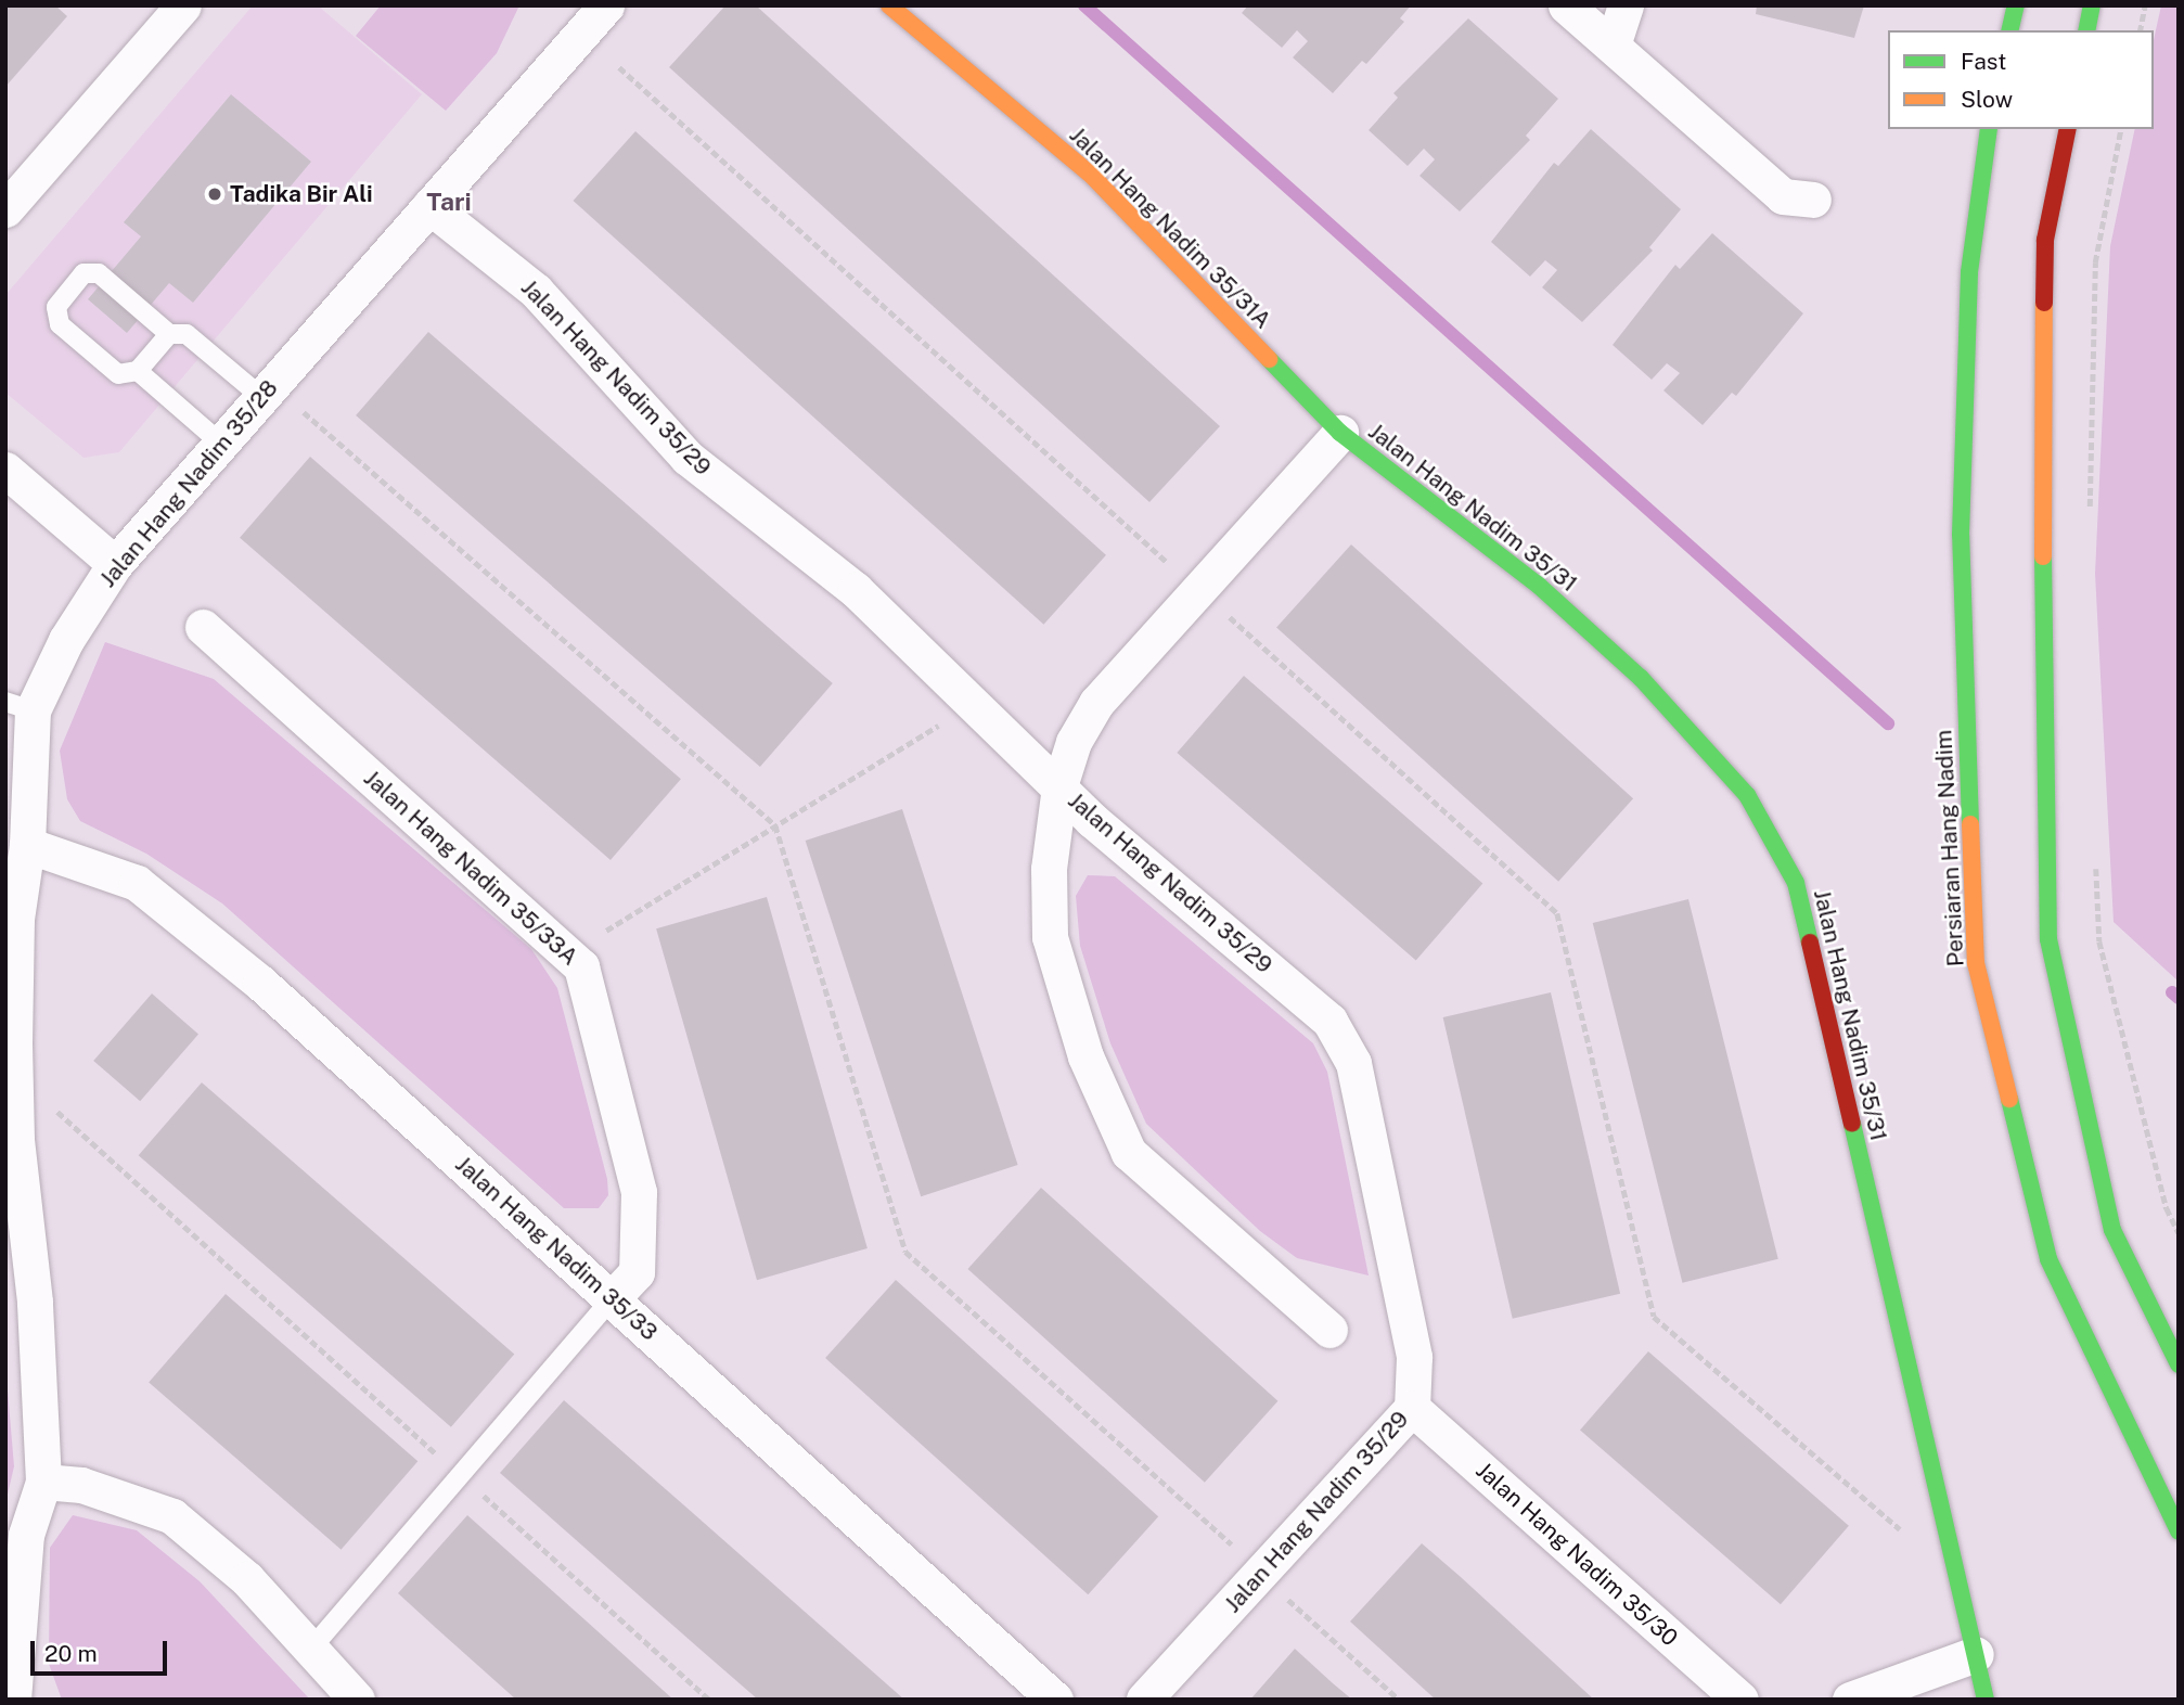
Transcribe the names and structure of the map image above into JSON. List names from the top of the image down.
{
  "streets": {
    "street": [
      "Jalan Hang Nadim 35/31A",
      "Jalan Hang Nadim 35/29",
      "Jalan Hang Nadim 35/28",
      "Jalan Hang Nadim 35/31",
      "Persiaran Hang Nadim",
      "Jalan Hang Nadim 35/33A",
      "Jalan Hang Nadim 35/33",
      "Jalan Hang Nadim 35/30"
    ]
  },
  "crossings": [
    ["Jalan Hang Nadim 35/31A", "Jalan Hang Nadim 35/31"],
    ["Jalan Hang Nadim 35/29", "Jalan Hang Nadim 35/28"],
    ["Jalan Hang Nadim 35/29", "Jalan Hang Nadim 35/30"],
    ["Jalan Hang Nadim 35/28", "Jalan Hang Nadim 35/33"],
    ["Jalan Hang Nadim 35/33A", "Jalan Hang Nadim 35/33"]
  ],
  "districts": ["Tari"],
  "places": ["Tadika Bir Ali"],
  "legend": ["Fast", "Slow"],
  "scale_bar": "20 m"
}
